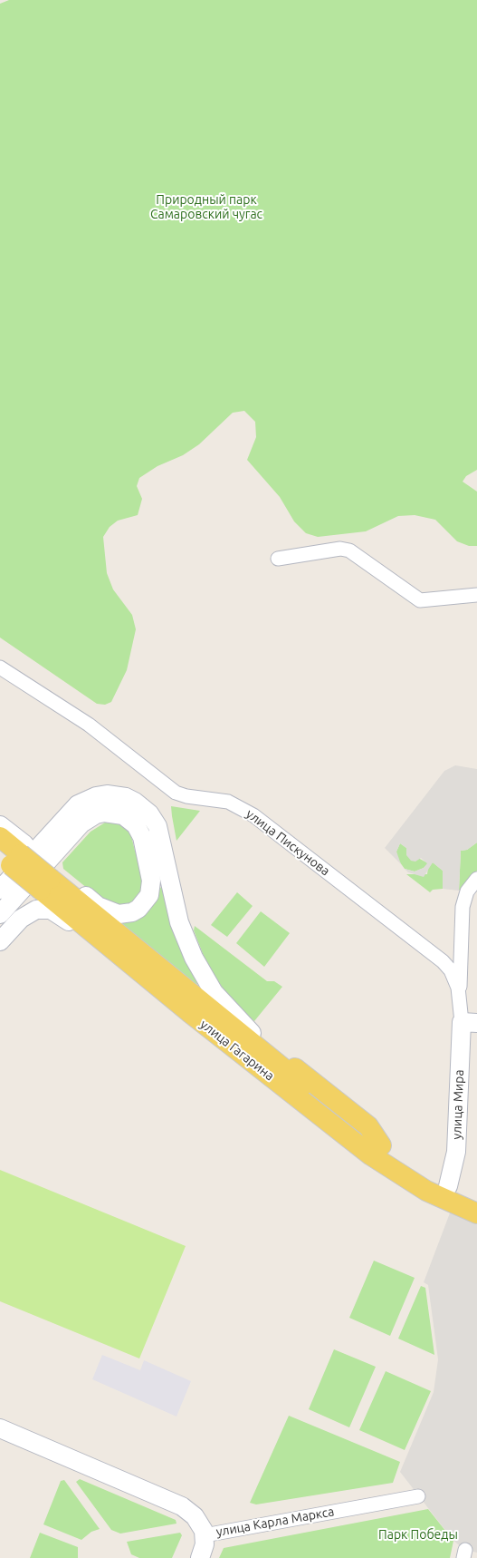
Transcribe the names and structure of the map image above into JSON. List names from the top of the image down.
{
  "streets": {
    "main road": ["улица Гагарина", "улица Мира", "улица Карла Маркса"],
    "street": ["улица Пискунова"]
  },
  "crossings": [
    ["улица Пискунова", "улица Мира"],
    ["улица Гагарина", "улица Мира"]
  ],
  "parks": ["Природный парк Самаровский чугас", "Парк Победы"]
}
